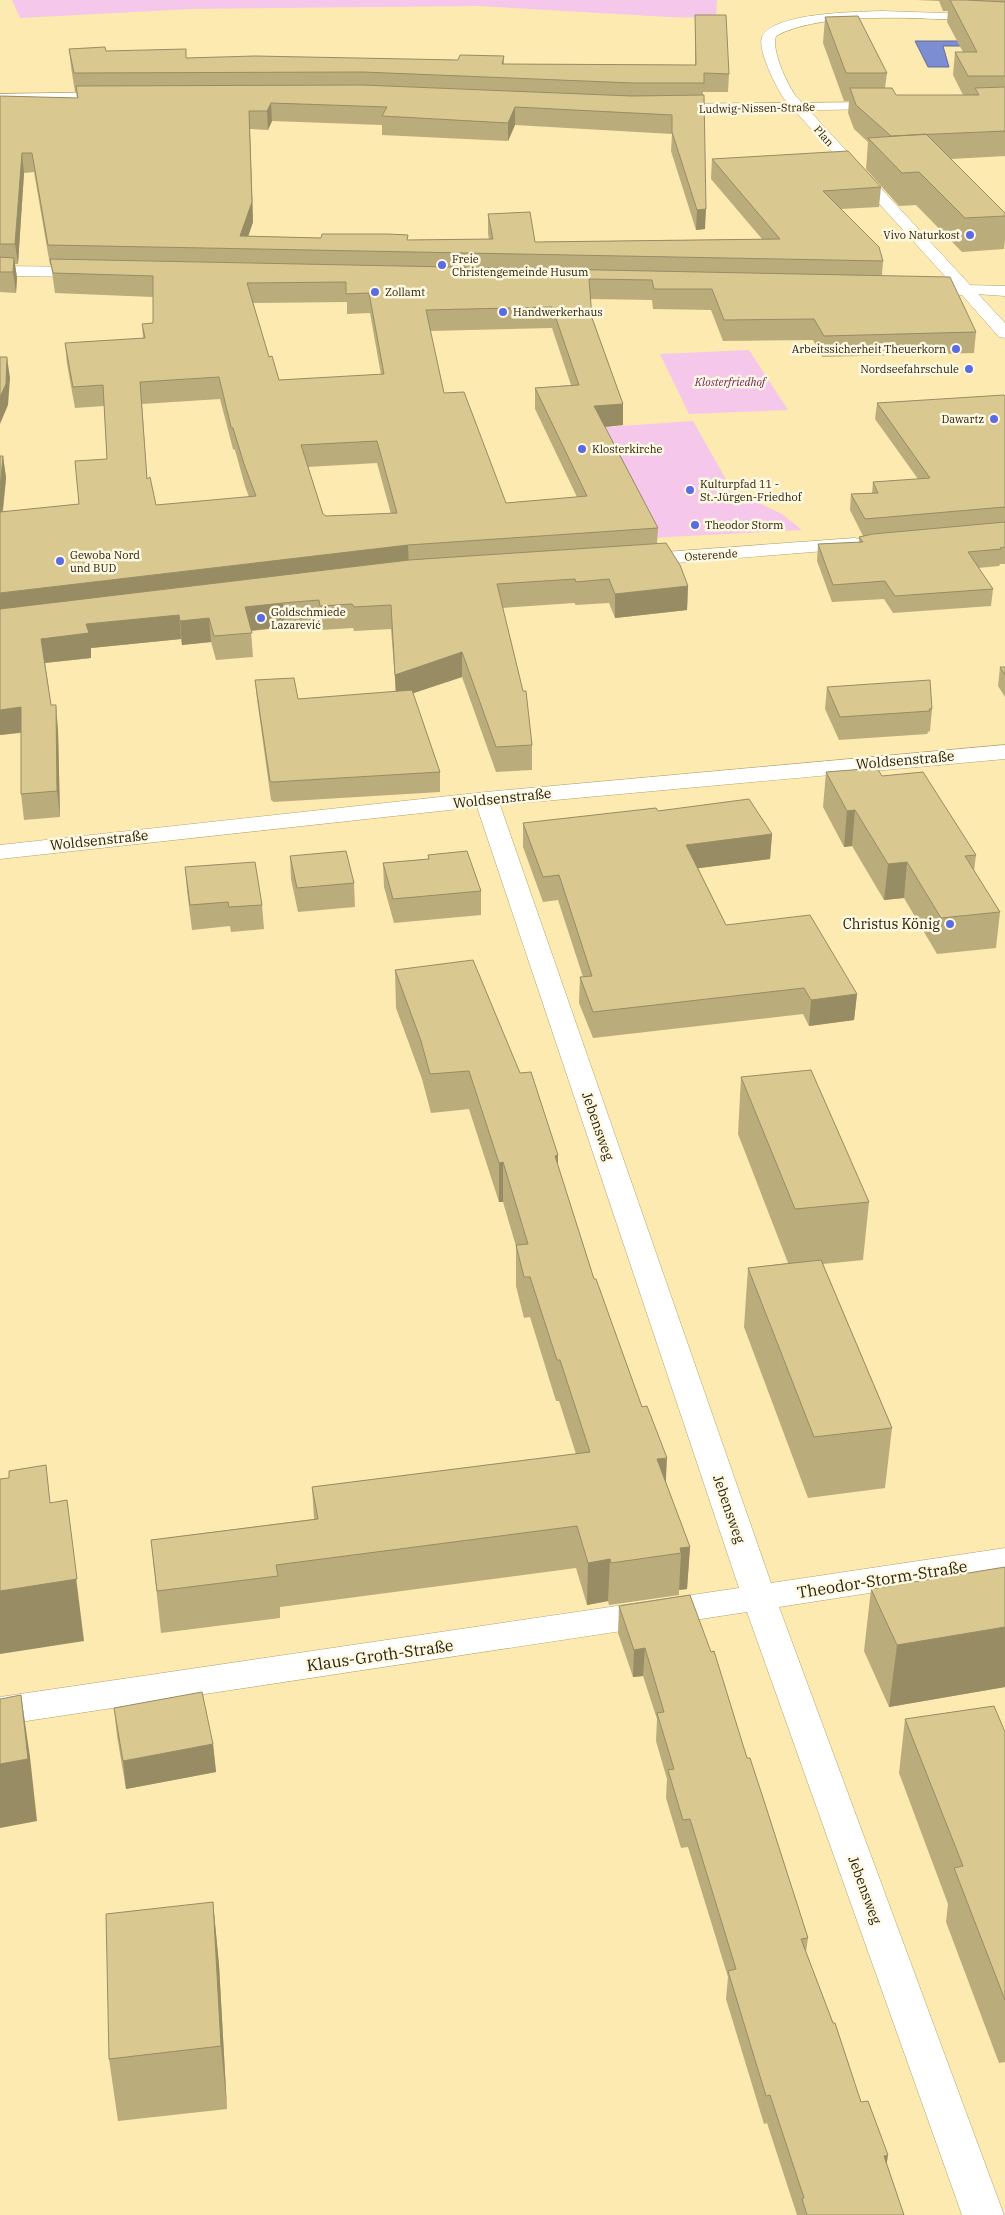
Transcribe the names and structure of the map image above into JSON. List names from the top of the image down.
{
  "streets": {
    "street": [
      "Ludwig-Nissen-Straße",
      "Plan",
      "Osterende",
      "Woldsenstraße",
      "Jebensweg",
      "Theodor-Storm-Straße",
      "Klaus-Groth-Straße"
    ]
  },
  "crossings": [
    ["Ludwig-Nissen-Straße", "Plan"],
    ["Woldsenstraße", "Jebensweg"],
    ["Jebensweg", "Theodor-Storm-Straße"],
    ["Jebensweg", "Klaus-Groth-Straße"],
    ["Theodor-Storm-Straße", "Klaus-Groth-Straße"]
  ],
  "parks": ["Klosterfriedhof"],
  "places": [
    "Vivo Naturkost",
    "Freie Christengemeinde Husum",
    "Zollamt",
    "Handwerkerhaus",
    "Arbeitssicherheit Theuerkorn",
    "Nordseefahrschule",
    "Dawartz",
    "Klosterkirche",
    "Kulturpfad 11 - St.-Jürgen-Friedhof",
    "Theodor Storm",
    "Gewoba Nord und BUD",
    "Goldschmiede Lazarević",
    "Christus König"
  ]
}
